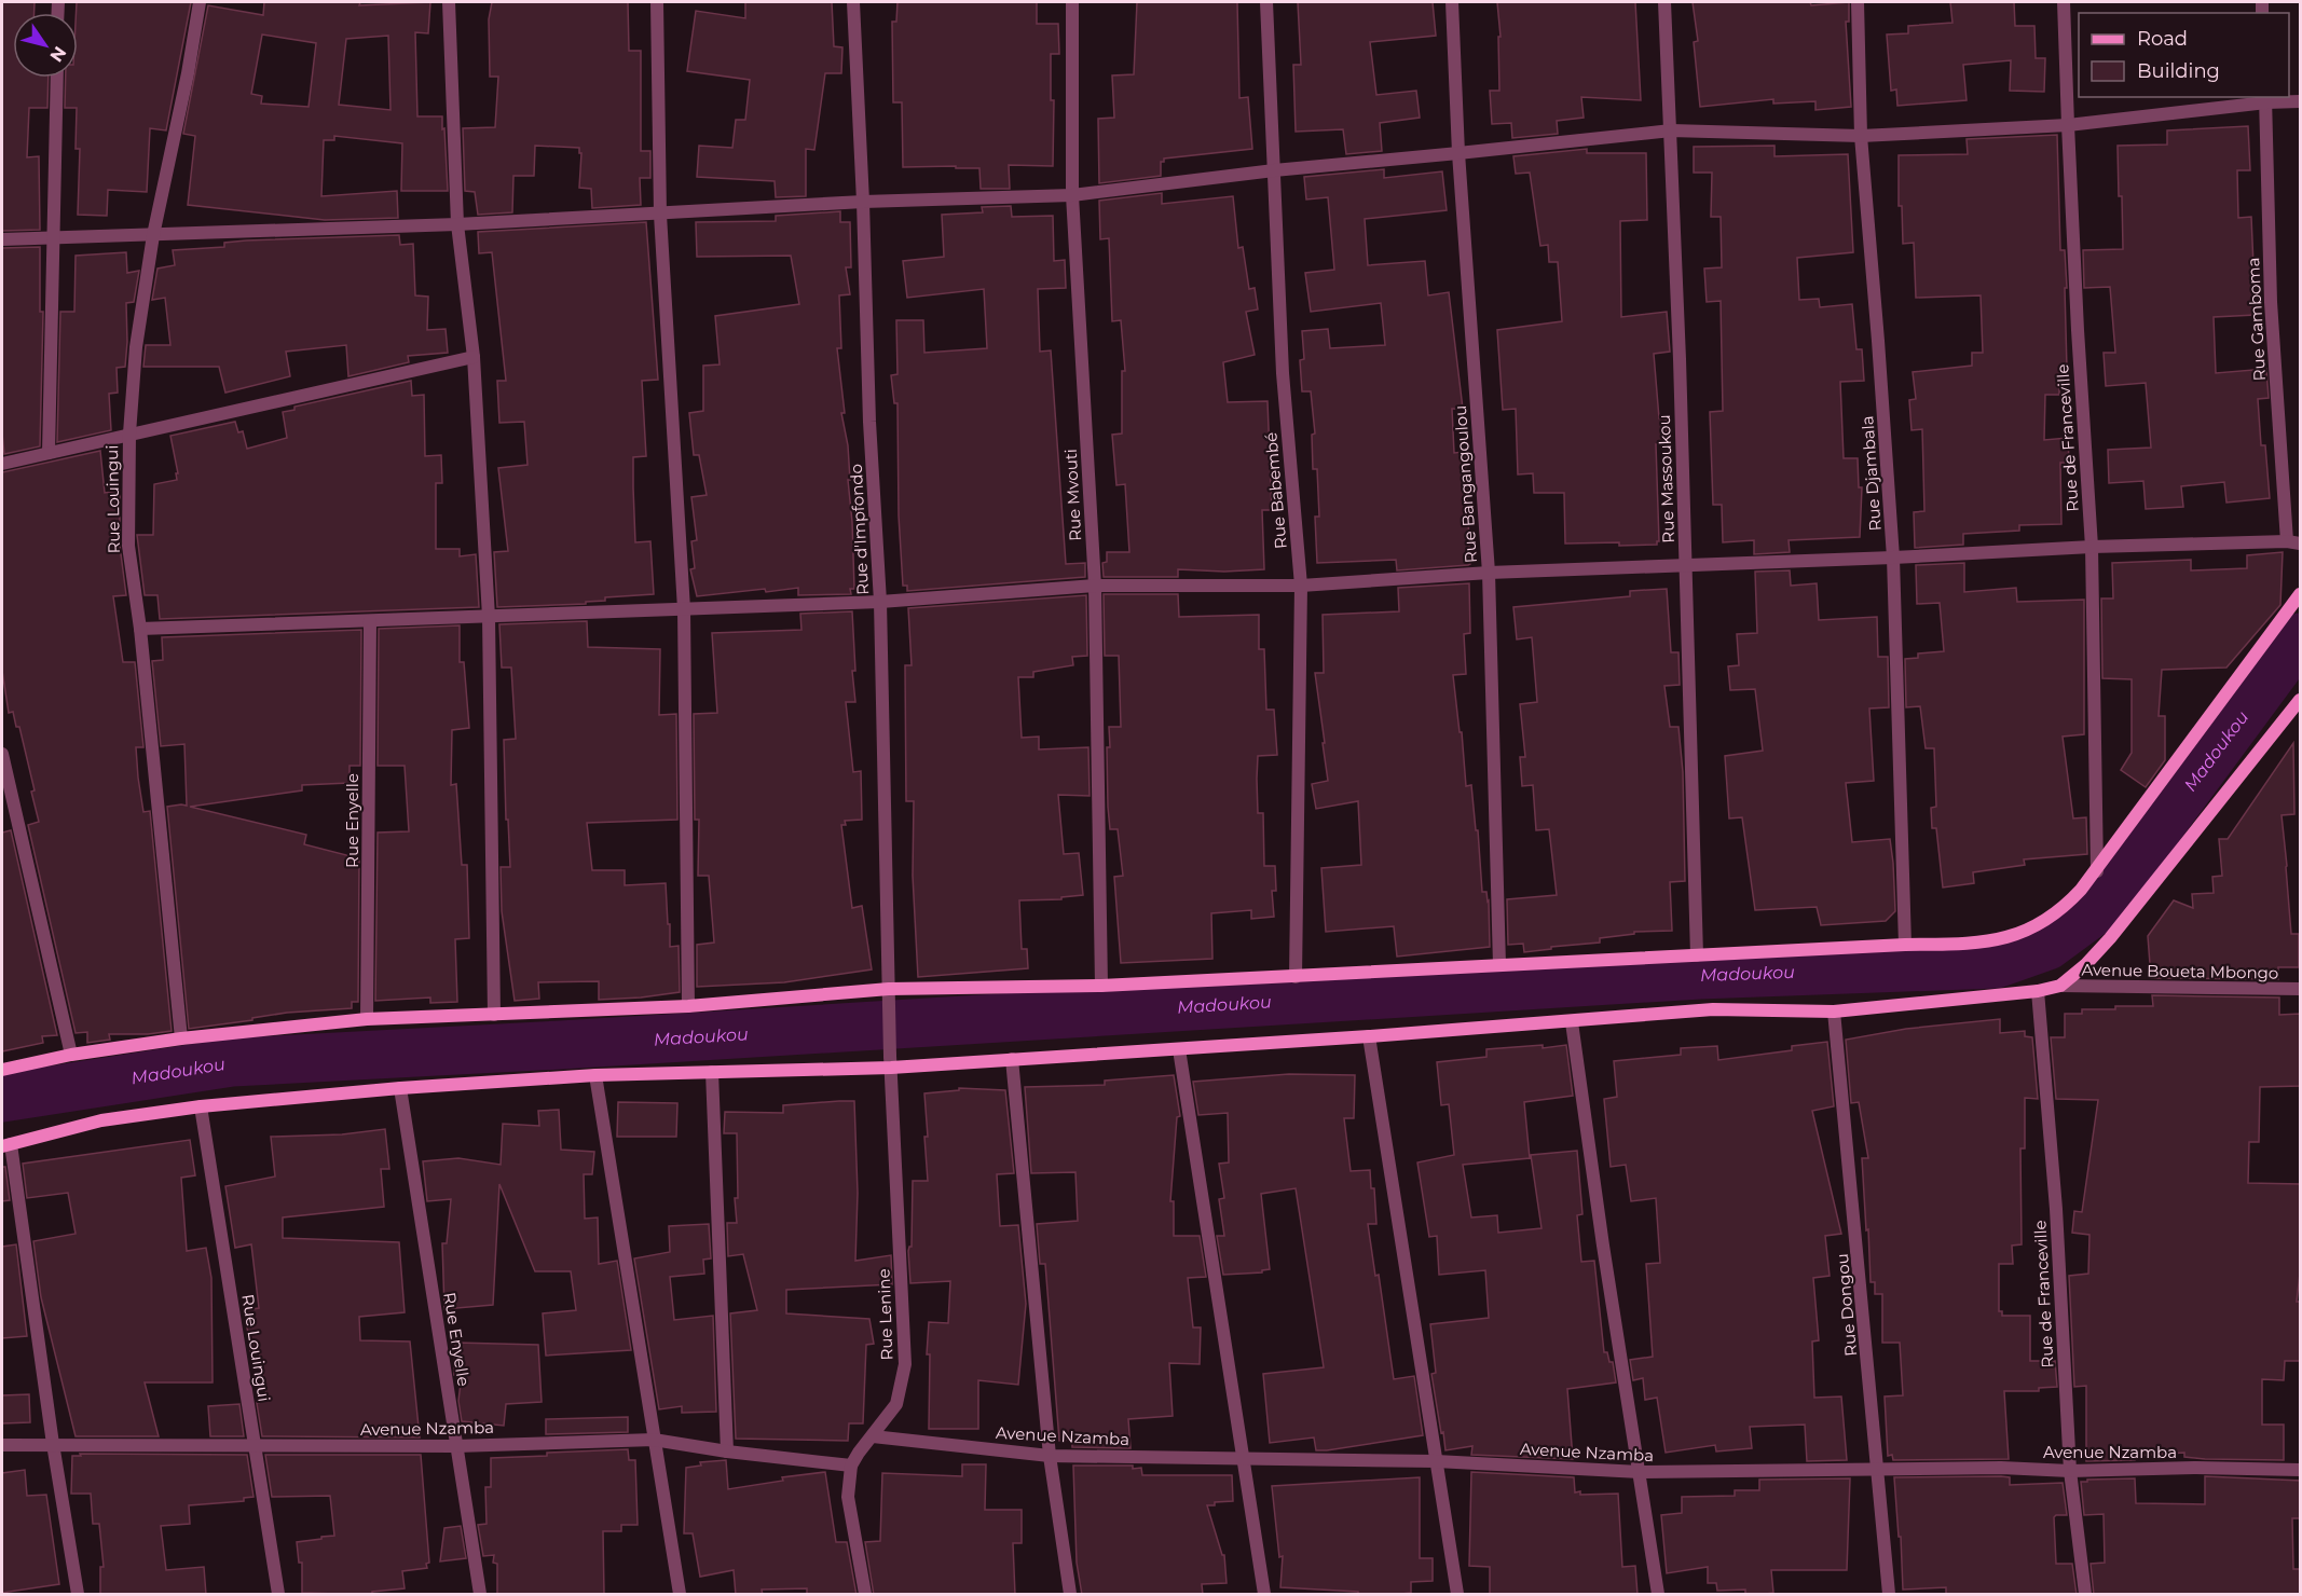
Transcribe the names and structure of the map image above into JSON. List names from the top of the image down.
{
  "streets": {
    "street": [
      "Rue Gamboma",
      "Rue de Franceville",
      "Rue Djambala",
      "Rue Massoukou",
      "Rue Bangangoulou",
      "Rue Babembé",
      "Rue Mvouti",
      "Rue Louingui",
      "Rue d'Impfondo",
      "Rue Enyelle",
      "Avenue Boueta Mbongo",
      "Rue Dongou",
      "Rue Lenine",
      "Avenue Nzamba"
    ]
  },
  "crossings": [
    ["Rue de Franceville", "Avenue Nzamba"],
    ["Rue Louingui", "Avenue Nzamba"],
    ["Rue d'Impfondo", "Rue Lenine"],
    ["Rue Enyelle", "Avenue Nzamba"],
    ["Rue Dongou", "Avenue Nzamba"],
    ["Rue Lenine", "Avenue Nzamba"]
  ],
  "water": ["Madoukou"],
  "legend": ["Road", "Building"],
  "north": "bottom right"
}
